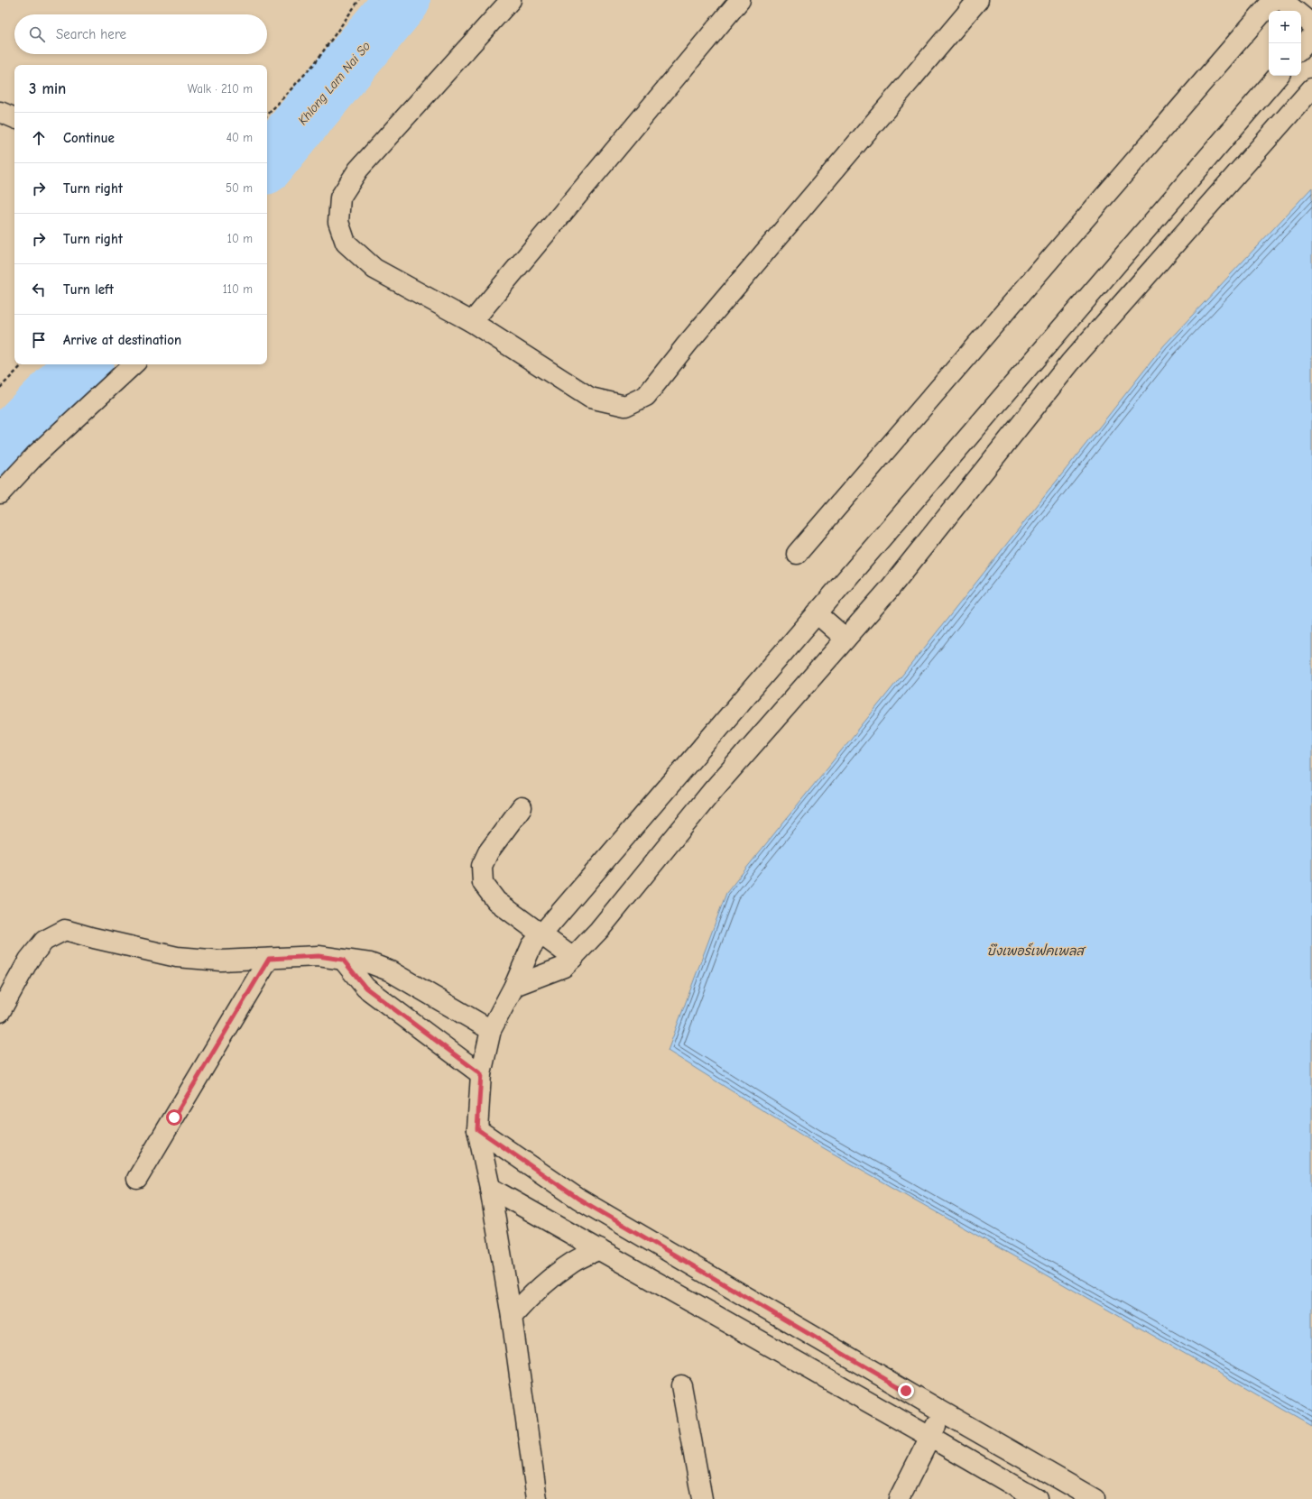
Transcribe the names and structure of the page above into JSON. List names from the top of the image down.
{
  "water": ["Khlong Lam Nai So", "บึงเพอร์เฟคเพลส"],
  "page": {
    "map_buttons": ["+", "−"],
    "search": "Search here",
    "heading": ["3 min", "Walk · 210 m"],
    "list": [
      ["Continue", "40 m"],
      ["Turn right", "50 m"],
      ["Turn right", "10 m"],
      ["Turn left", "110 m"],
      "Arrive at destination"
    ]
  }
}
